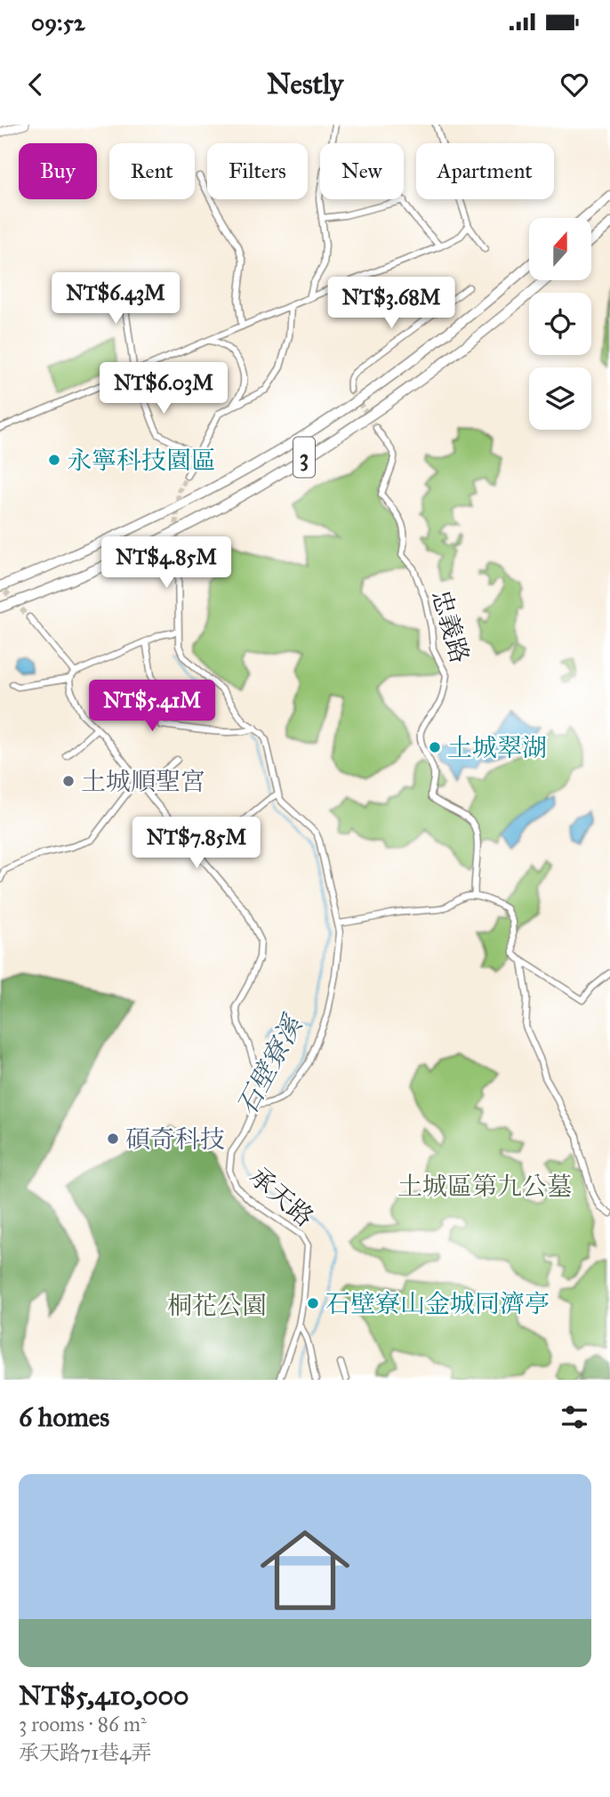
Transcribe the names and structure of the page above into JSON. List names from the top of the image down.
{
  "streets": {
    "highway": ["3"],
    "street": ["忠義路", "承天路"]
  },
  "water": ["石壁寮溪"],
  "parks": ["土城區第九公墓", "桐花公園"],
  "places": [
    "永寧科技園區",
    "土城翠湖",
    "土城順聖宮",
    "碩奇科技",
    "石壁寮山金城同濟亭"
  ],
  "north": "top",
  "page": {
    "status": "09:52",
    "header": "Nestly",
    "chip": [
      "Buy",
      "Rent",
      "Filters",
      "New",
      "Apartment"
    ],
    "price": [
      "NT$6.43M",
      "NT$3.68M",
      "NT$6.03M",
      "NT$4.85M",
      "NT$5.41M",
      "NT$7.85M"
    ],
    "heading": "6 homes",
    "list": [
      {
        "name": "NT$5,410,000",
        "note": "3 rooms · 86 m² · 承天路71巷4弄"
      }
    ]
  }
}
